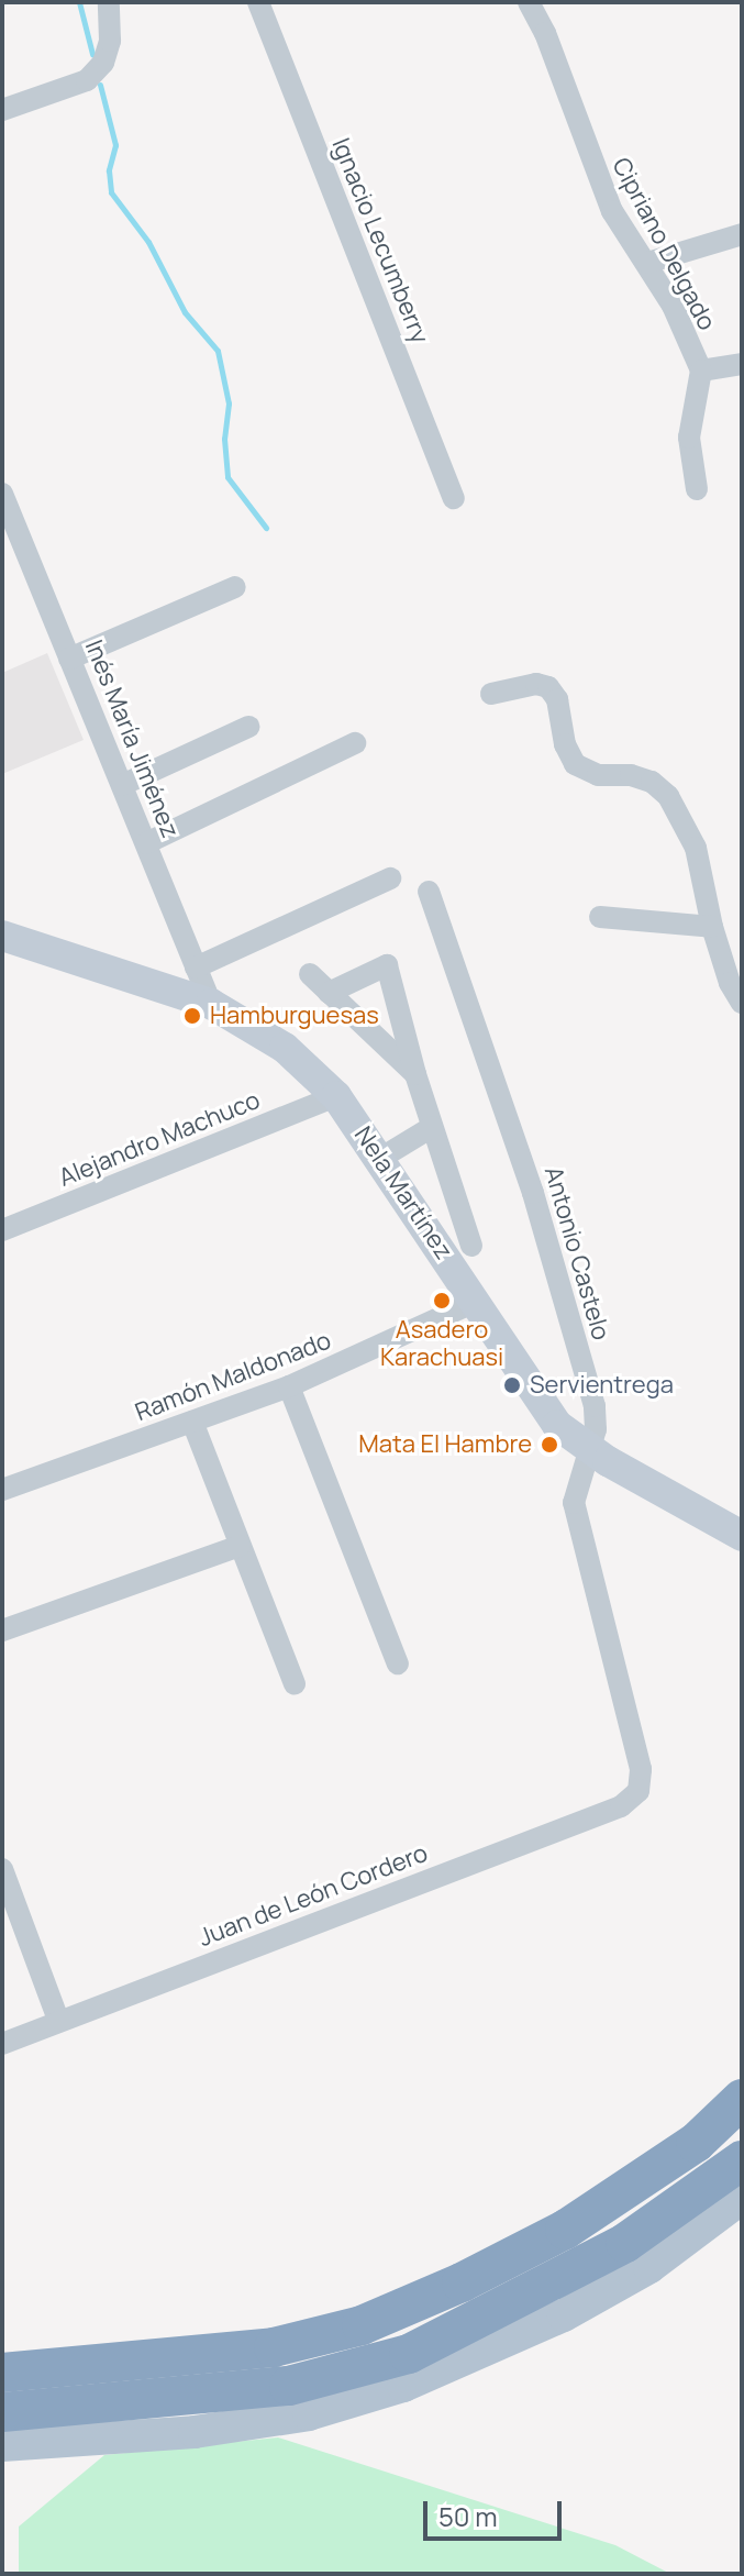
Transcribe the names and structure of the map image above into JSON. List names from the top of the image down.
{
  "streets": {
    "main road": ["Nela Martínez"],
    "street": [
      "Ignacio Lecumberry",
      "Cipriano Delgado",
      "Inés María Jiménez",
      "Alejandro Machuco",
      "Antonio Castelo",
      "Ramón Maldonado",
      "Juan de León Cordero"
    ]
  },
  "crossings": [
    ["Inés María Jiménez", "Nela Martínez"],
    ["Alejandro Machuco", "Nela Martínez"],
    ["Nela Martínez", "Antonio Castelo"],
    ["Nela Martínez", "Ramón Maldonado"],
    ["Antonio Castelo", "Juan de León Cordero"]
  ],
  "places": [
    "Hamburguesas",
    "Asadero Karachuasi",
    "Servientrega",
    "Mata El Hambre"
  ],
  "scale_bar": "50 m"
}
